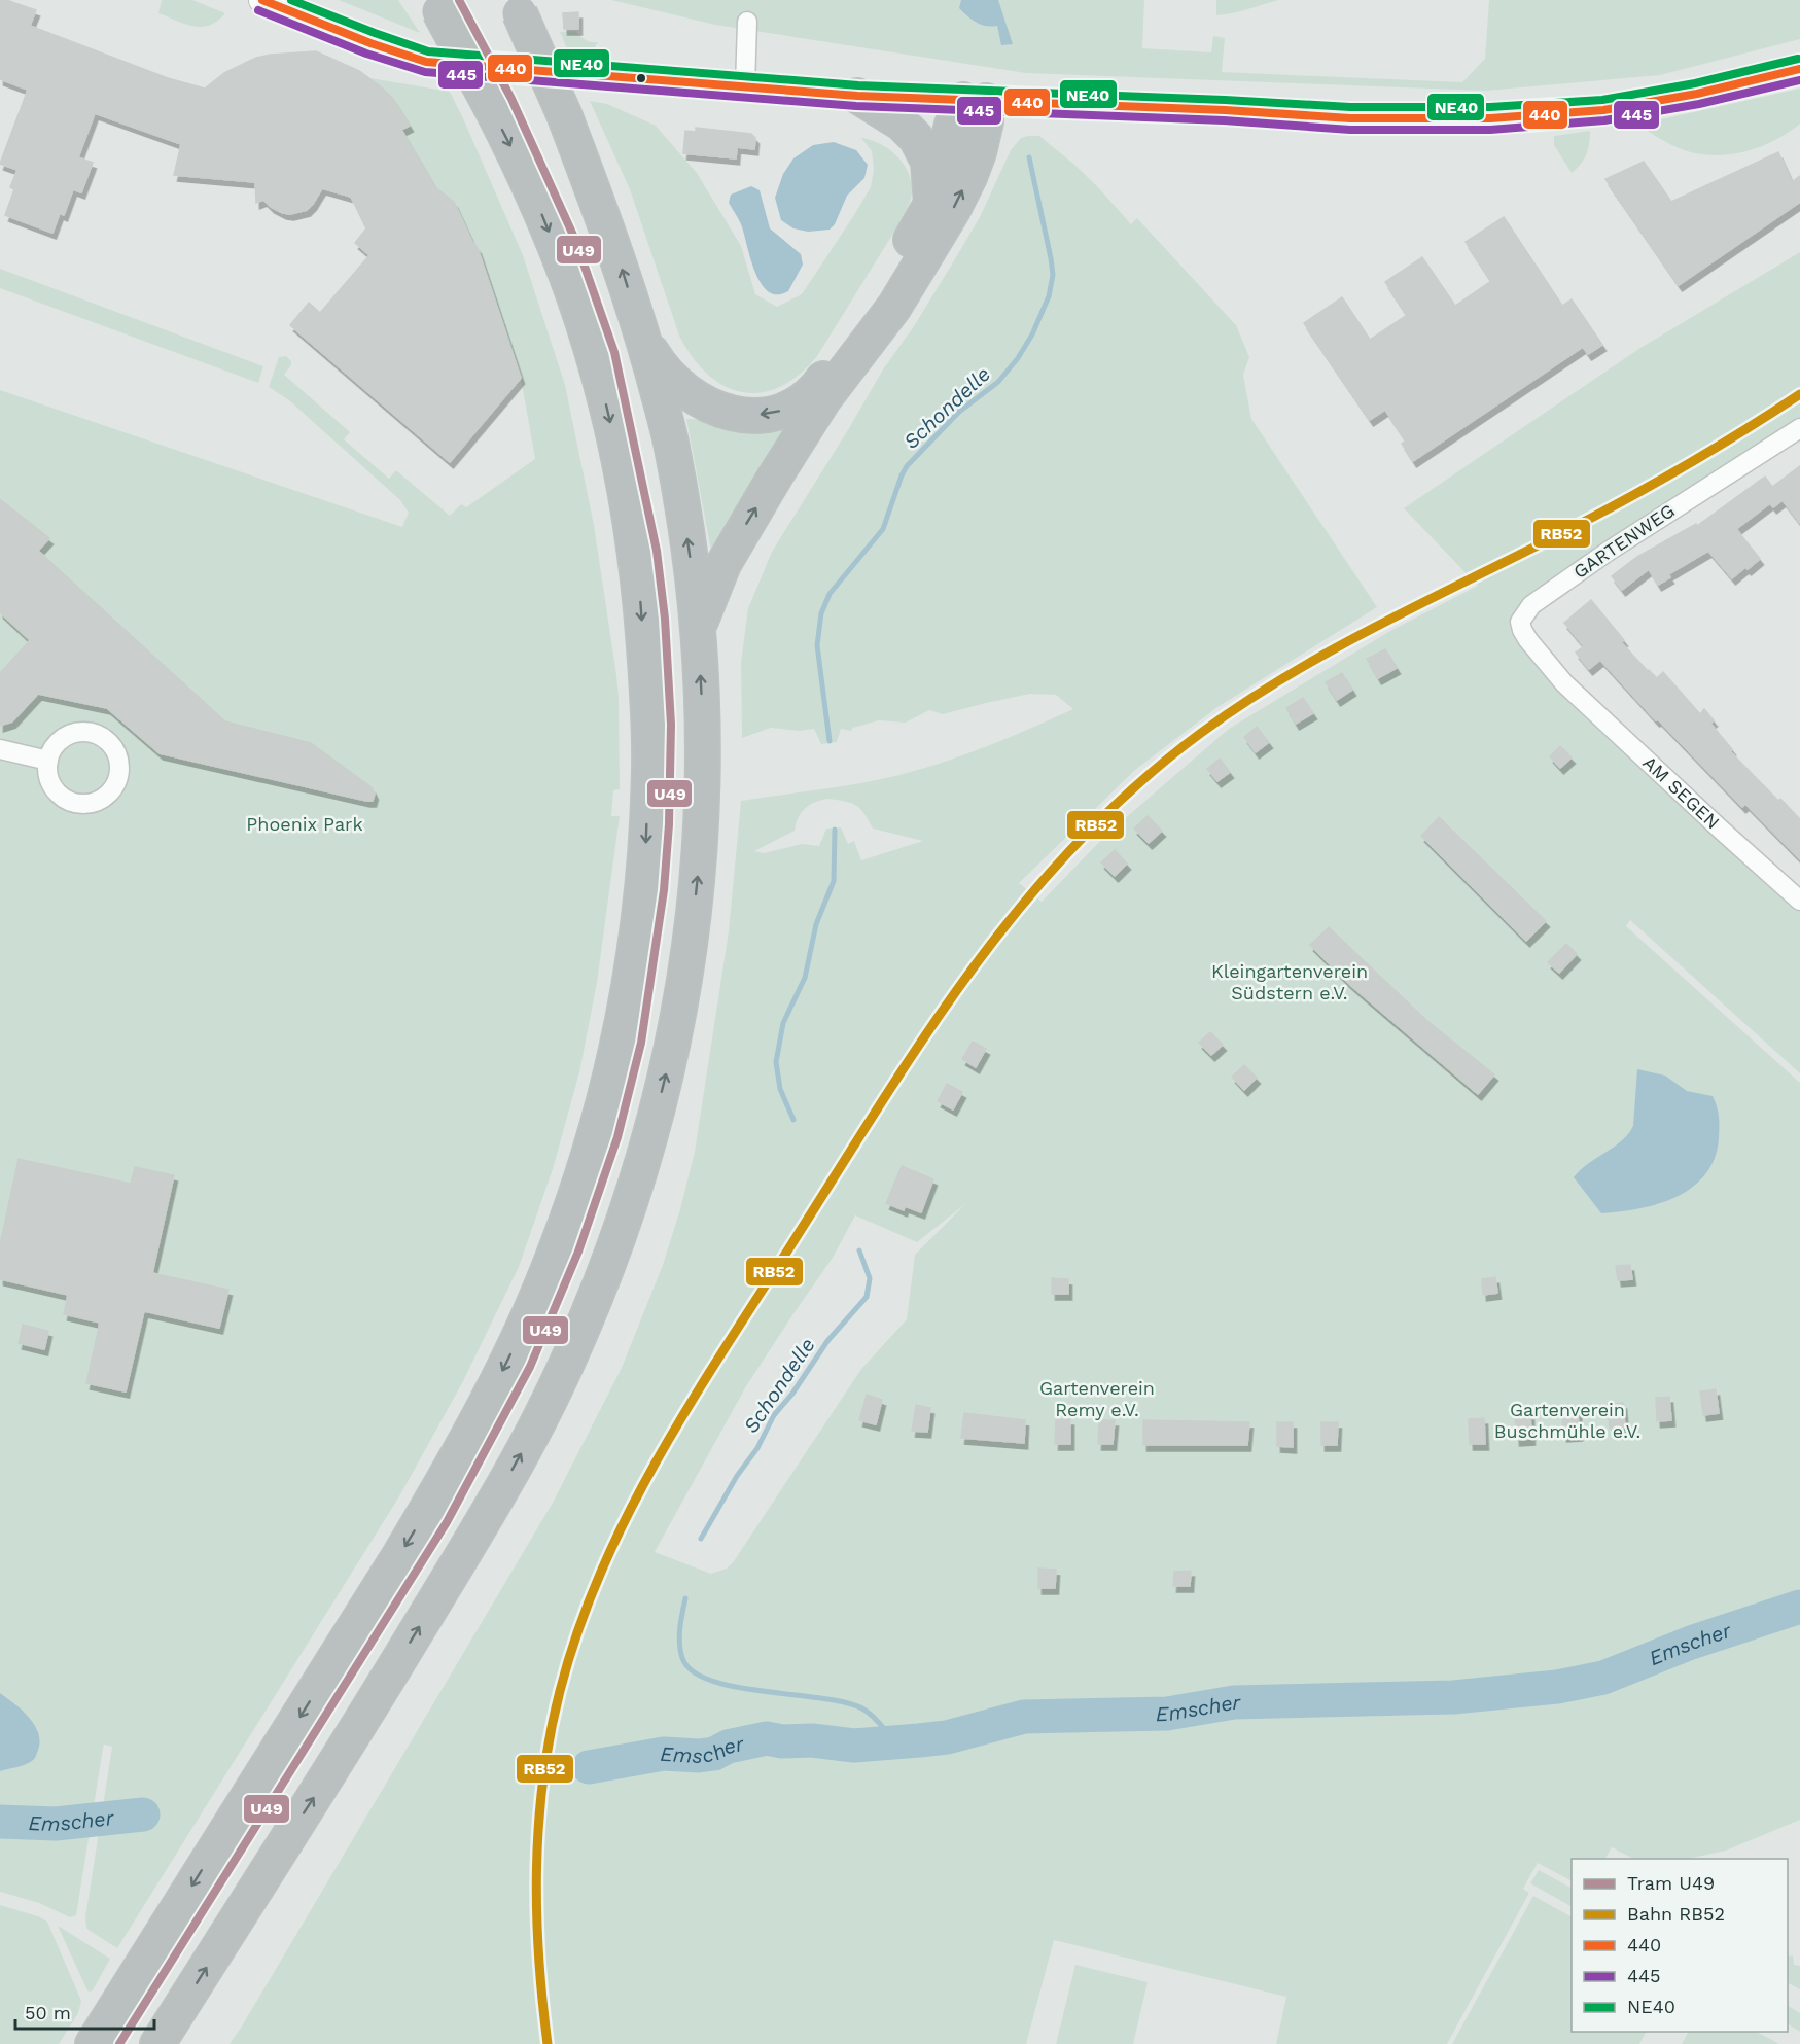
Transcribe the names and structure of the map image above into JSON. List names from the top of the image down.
{
  "streets": {
    "street": ["GARTENWEG", "AM SEGEN"]
  },
  "crossings": [
    ["GARTENWEG", "AM SEGEN"]
  ],
  "water": ["Schondelle", "Emscher"],
  "parks": [
    "Phoenix Park",
    "Kleingartenverein Südstern e.V.",
    "Gartenverein Remy e.V.",
    "Gartenverein Buschmühle e.V."
  ],
  "lines": [
    "tram line U49",
    "transit line 440",
    "transit line NE40",
    "transit line 445",
    "rail line RB52"
  ],
  "legend": [
    "Tram U49",
    "Bahn RB52",
    "440",
    "445",
    "NE40"
  ],
  "scale_bar": "50 m"
}
